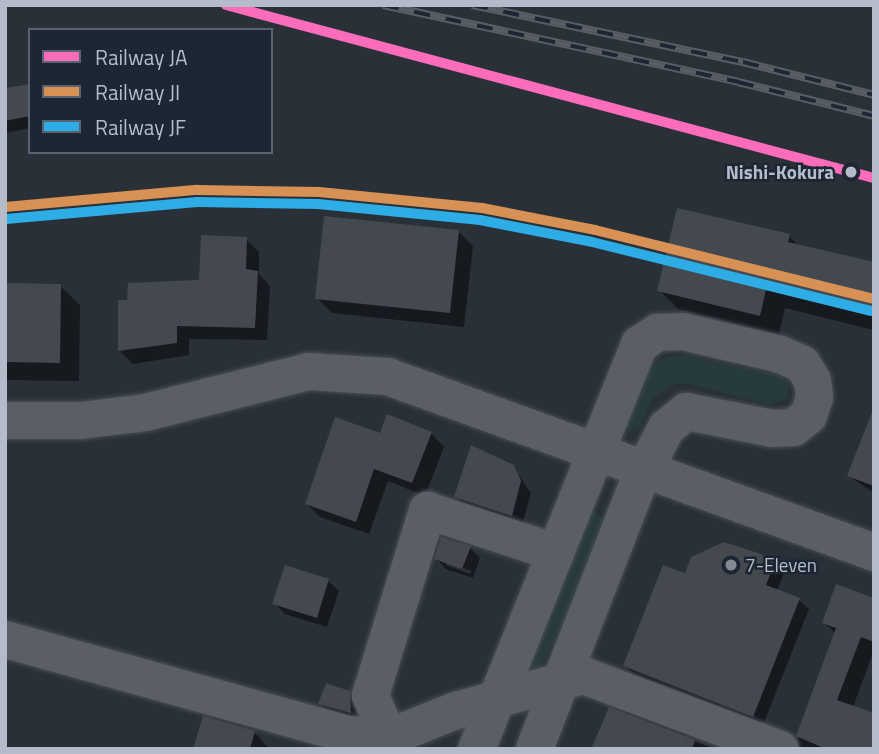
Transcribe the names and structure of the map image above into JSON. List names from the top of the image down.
{
  "places": ["Nishi-Kokura", "7-Eleven"],
  "lines": ["rail line JA", "rail line JI", "rail line JF"],
  "legend": ["Railway JA", "Railway JI", "Railway JF"]
}
